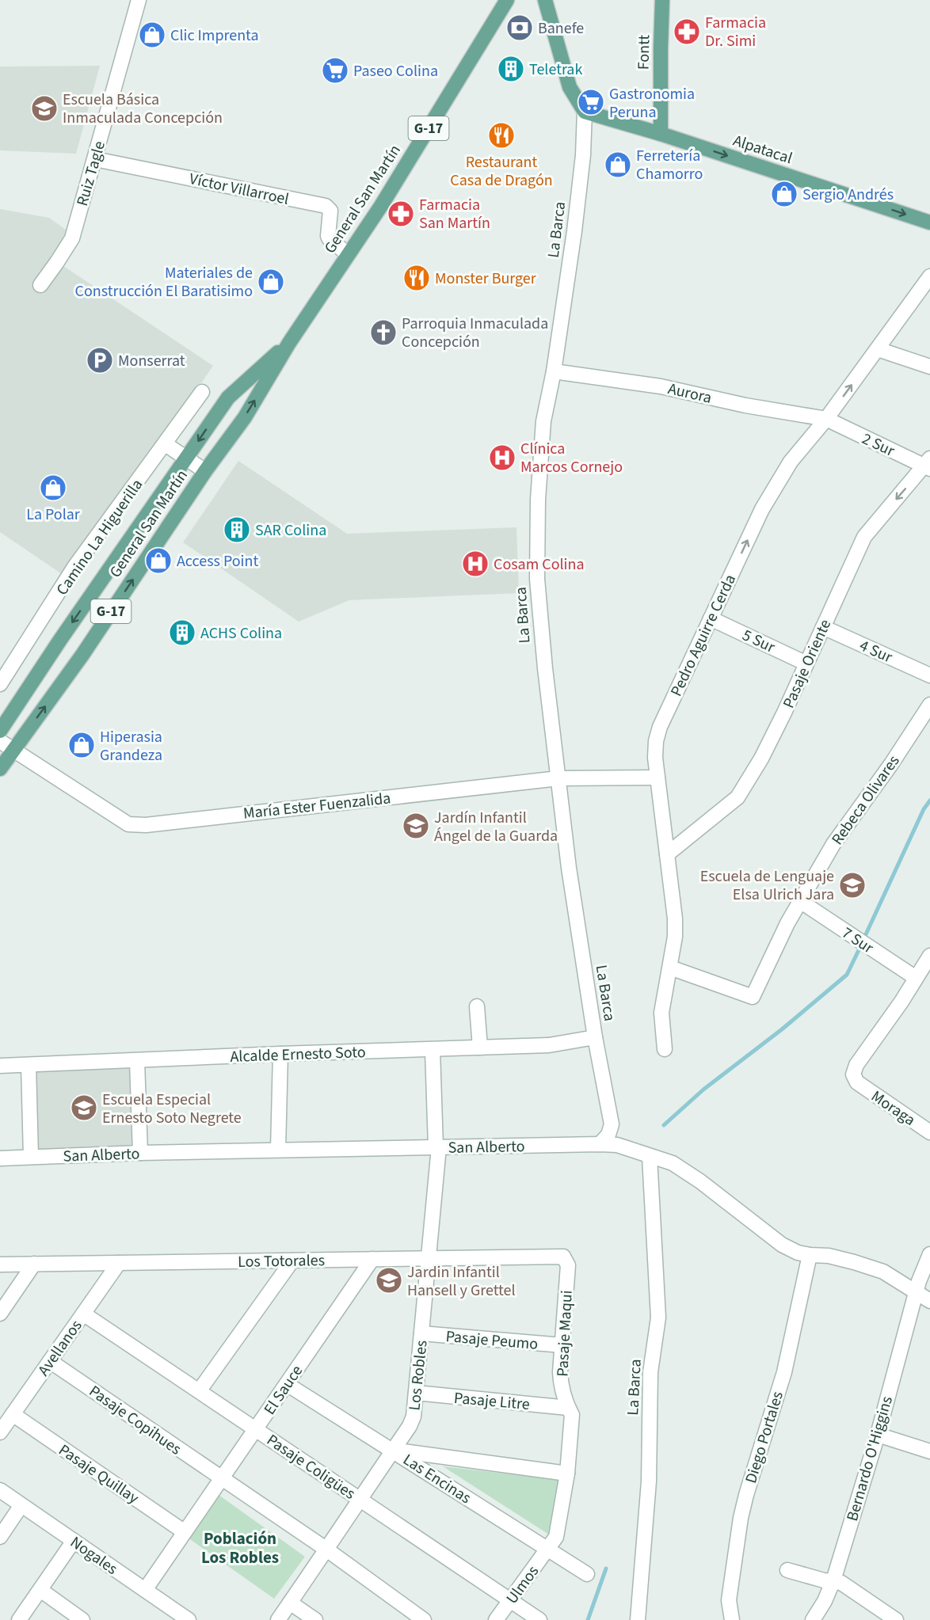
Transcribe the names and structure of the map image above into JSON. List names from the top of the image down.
{
  "streets": {
    "main road": [
      "Fontt",
      "G-17",
      "Alpatacal",
      "General San Martín"
    ],
    "street": [
      "Ruiz Tagle",
      "Víctor Villarroel",
      "La Barca",
      "Aurora",
      "2 Sur",
      "Camino La Higuerilla",
      "Pedro Aguirre Cerda",
      "5 Sur",
      "4 Sur",
      "Pasaje Oriente",
      "Rebeca Olivares",
      "María Ester Fuenzalida",
      "7 Sur",
      "Alcalde Ernesto Soto",
      "Moraga",
      "San Alberto",
      "Los Totorales",
      "Pasaje Maqui",
      "Pasaje Peumo",
      "Avellanos",
      "Los Robles",
      "El Sauce",
      "Pasaje Litre",
      "Pasaje Copihues",
      "Diego Portales",
      "Bernardo O'Higgins",
      "Pasaje Coligües",
      "Pasaje Quillay",
      "Las Encinas",
      "Nogales",
      "Ulmos"
    ]
  },
  "crossings": [
    ["Fontt", "Alpatacal"],
    ["Alpatacal", "La Barca"],
    ["Ruiz Tagle", "Víctor Villarroel"],
    ["Víctor Villarroel", "General San Martín"],
    ["General San Martín", "María Ester Fuenzalida"],
    ["La Barca", "Aurora"],
    ["La Barca", "María Ester Fuenzalida"],
    ["La Barca", "Alcalde Ernesto Soto"],
    ["La Barca", "San Alberto"],
    ["Aurora", "2 Sur"],
    ["Aurora", "Pedro Aguirre Cerda"],
    ["2 Sur", "Pedro Aguirre Cerda"],
    ["2 Sur", "Pasaje Oriente"],
    ["Pedro Aguirre Cerda", "5 Sur"],
    ["Pedro Aguirre Cerda", "Pasaje Oriente"],
    ["Pedro Aguirre Cerda", "Rebeca Olivares"],
    ["Pedro Aguirre Cerda", "María Ester Fuenzalida"],
    ["5 Sur", "Pasaje Oriente"],
    ["4 Sur", "Pasaje Oriente"],
    ["Rebeca Olivares", "7 Sur"],
    ["7 Sur", "Moraga"],
    ["Alcalde Ernesto Soto", "Los Robles"],
    ["San Alberto", "Los Robles"],
    ["San Alberto", "Diego Portales"],
    ["San Alberto", "Bernardo O'Higgins"],
    ["Los Totorales", "Pasaje Maqui"],
    ["Los Totorales", "Avellanos"],
    ["Los Totorales", "Los Robles"],
    ["Los Totorales", "El Sauce"],
    ["Pasaje Maqui", "Pasaje Peumo"],
    ["Pasaje Maqui", "Pasaje Litre"],
    ["Pasaje Maqui", "Las Encinas"],
    ["Pasaje Maqui", "Ulmos"],
    ["Pasaje Peumo", "Los Robles"],
    ["Avellanos", "Pasaje Copihues"],
    ["Avellanos", "Pasaje Coligües"],
    ["Avellanos", "Pasaje Quillay"],
    ["Los Robles", "Pasaje Litre"],
    ["Los Robles", "Pasaje Copihues"],
    ["Los Robles", "Pasaje Coligües"],
    ["Los Robles", "Las Encinas"],
    ["El Sauce", "Pasaje Copihues"],
    ["El Sauce", "Pasaje Coligües"],
    ["El Sauce", "Pasaje Quillay"],
    ["El Sauce", "Las Encinas"],
    ["El Sauce", "Nogales"],
    ["Pasaje Coligües", "Ulmos"],
    ["Las Encinas", "Ulmos"]
  ],
  "one_way": ["Alpatacal", "Pedro Aguirre Cerda", "Pasaje Oriente"],
  "districts": ["Población Los Robles"],
  "places": {
    "bank": ["Banefe"],
    "pharmacy": ["Farmacia Dr. Simi", "Farmacia San Martín"],
    "shop": [
      "Clic Imprenta",
      "Ferretería Chamorro",
      "Sergio Andrés",
      "Materiales de Construcción El Baratisimo",
      "La Polar",
      "Access Point",
      "Hiperasia Grandeza"
    ],
    "building": ["Teletrak", "SAR Colina", "ACHS Colina"],
    "supermarket": ["Paseo Colina", "Gastronomia Peruna"],
    "school or university": [
      "Escuela Básica Inmaculada Concepción",
      "Jardín Infantil Ángel de la Guarda",
      "Escuela de Lenguaje Elsa Ulrich Jara",
      "Escuela Especial Ernesto Soto Negrete",
      "Jardin Infantil Hansell y Grettel"
    ],
    "restaurant": ["Restaurant Casa de Dragón", "Monster Burger"],
    "church": ["Parroquia Inmaculada Concepción"],
    "parking": ["Monserrat"],
    "hospital": ["Clínica Marcos Cornejo", "Cosam Colina"]
  }
}
